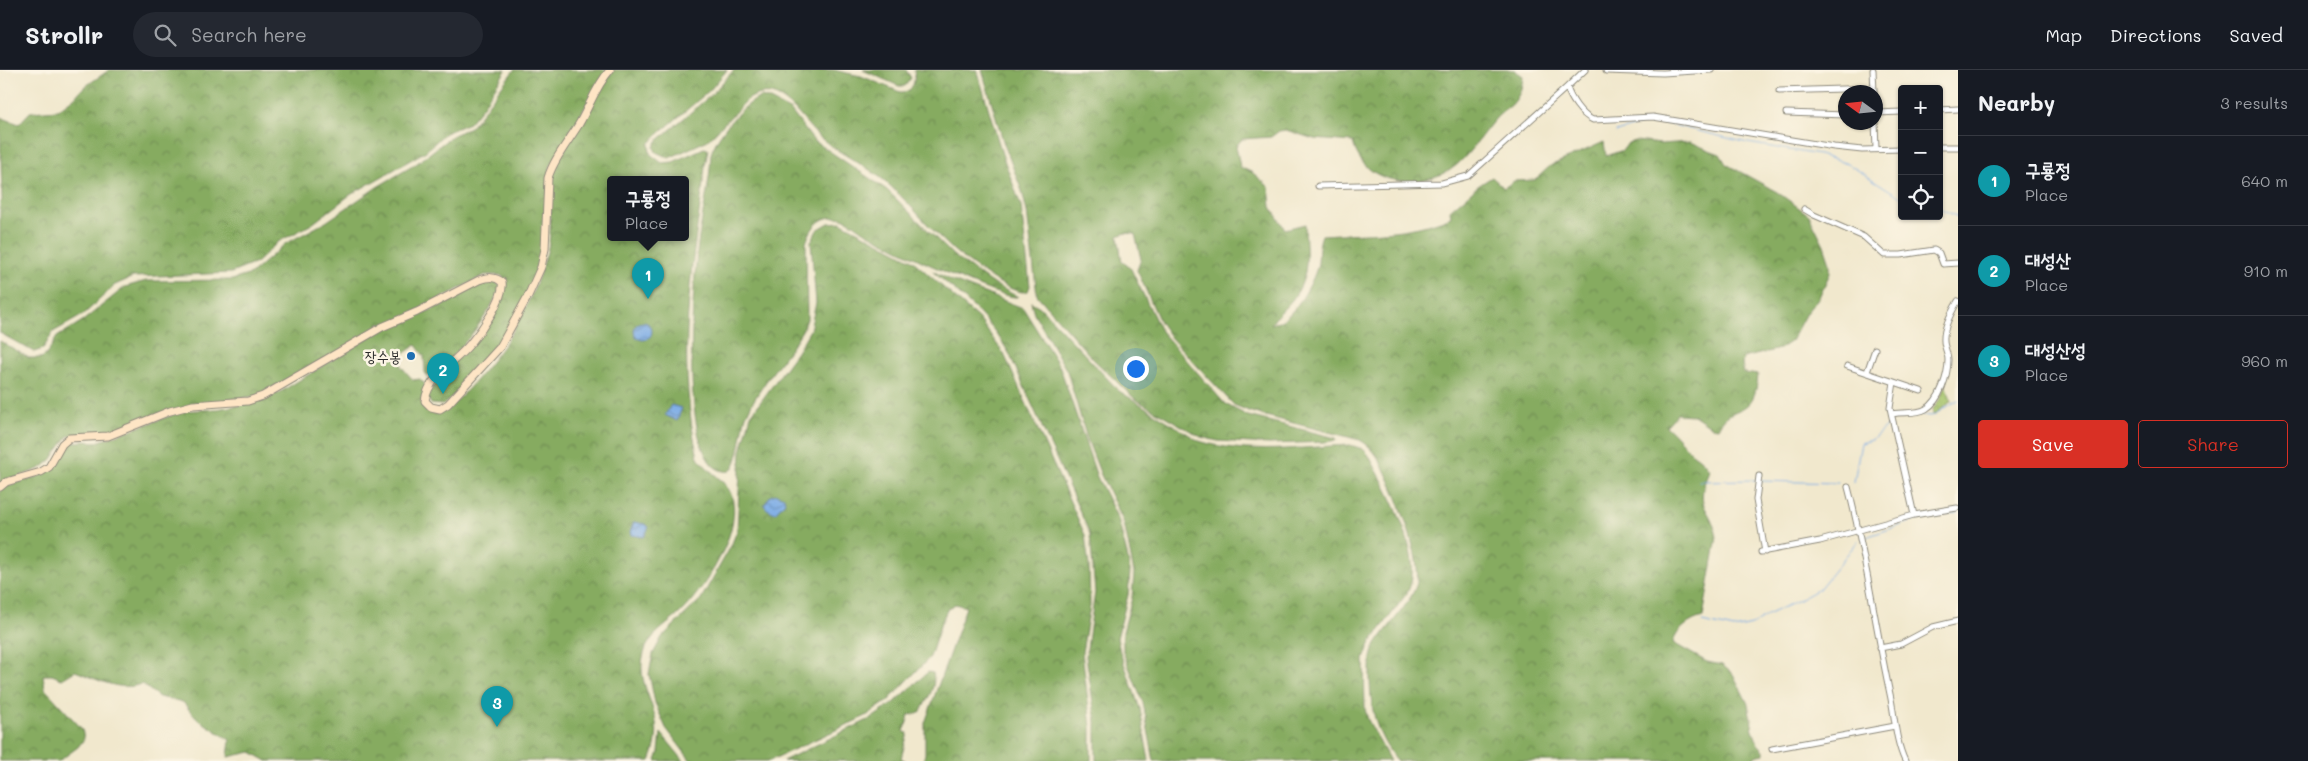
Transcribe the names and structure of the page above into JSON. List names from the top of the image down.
{
  "places": ["장수봉"],
  "north": "left",
  "page": {
    "header": "Strollr",
    "search": "Search here",
    "nav": ["Map", "Directions", "Saved"],
    "heading": ["Nearby", "3 results"],
    "map_buttons": ["+", "−"],
    "list": [
      {
        "mark": "1",
        "name": "구룡정",
        "note": "Place",
        "value": "640 m"
      },
      {
        "mark": "2",
        "name": "대성산",
        "note": "Place",
        "value": "910 m"
      },
      {
        "mark": "3",
        "name": "대성산성",
        "note": "Place",
        "value": "960 m"
      }
    ],
    "popup": ["구룡정", "Place"],
    "pins": ["1", "2", "3"],
    "buttons": ["Save", "Share"]
  }
}
